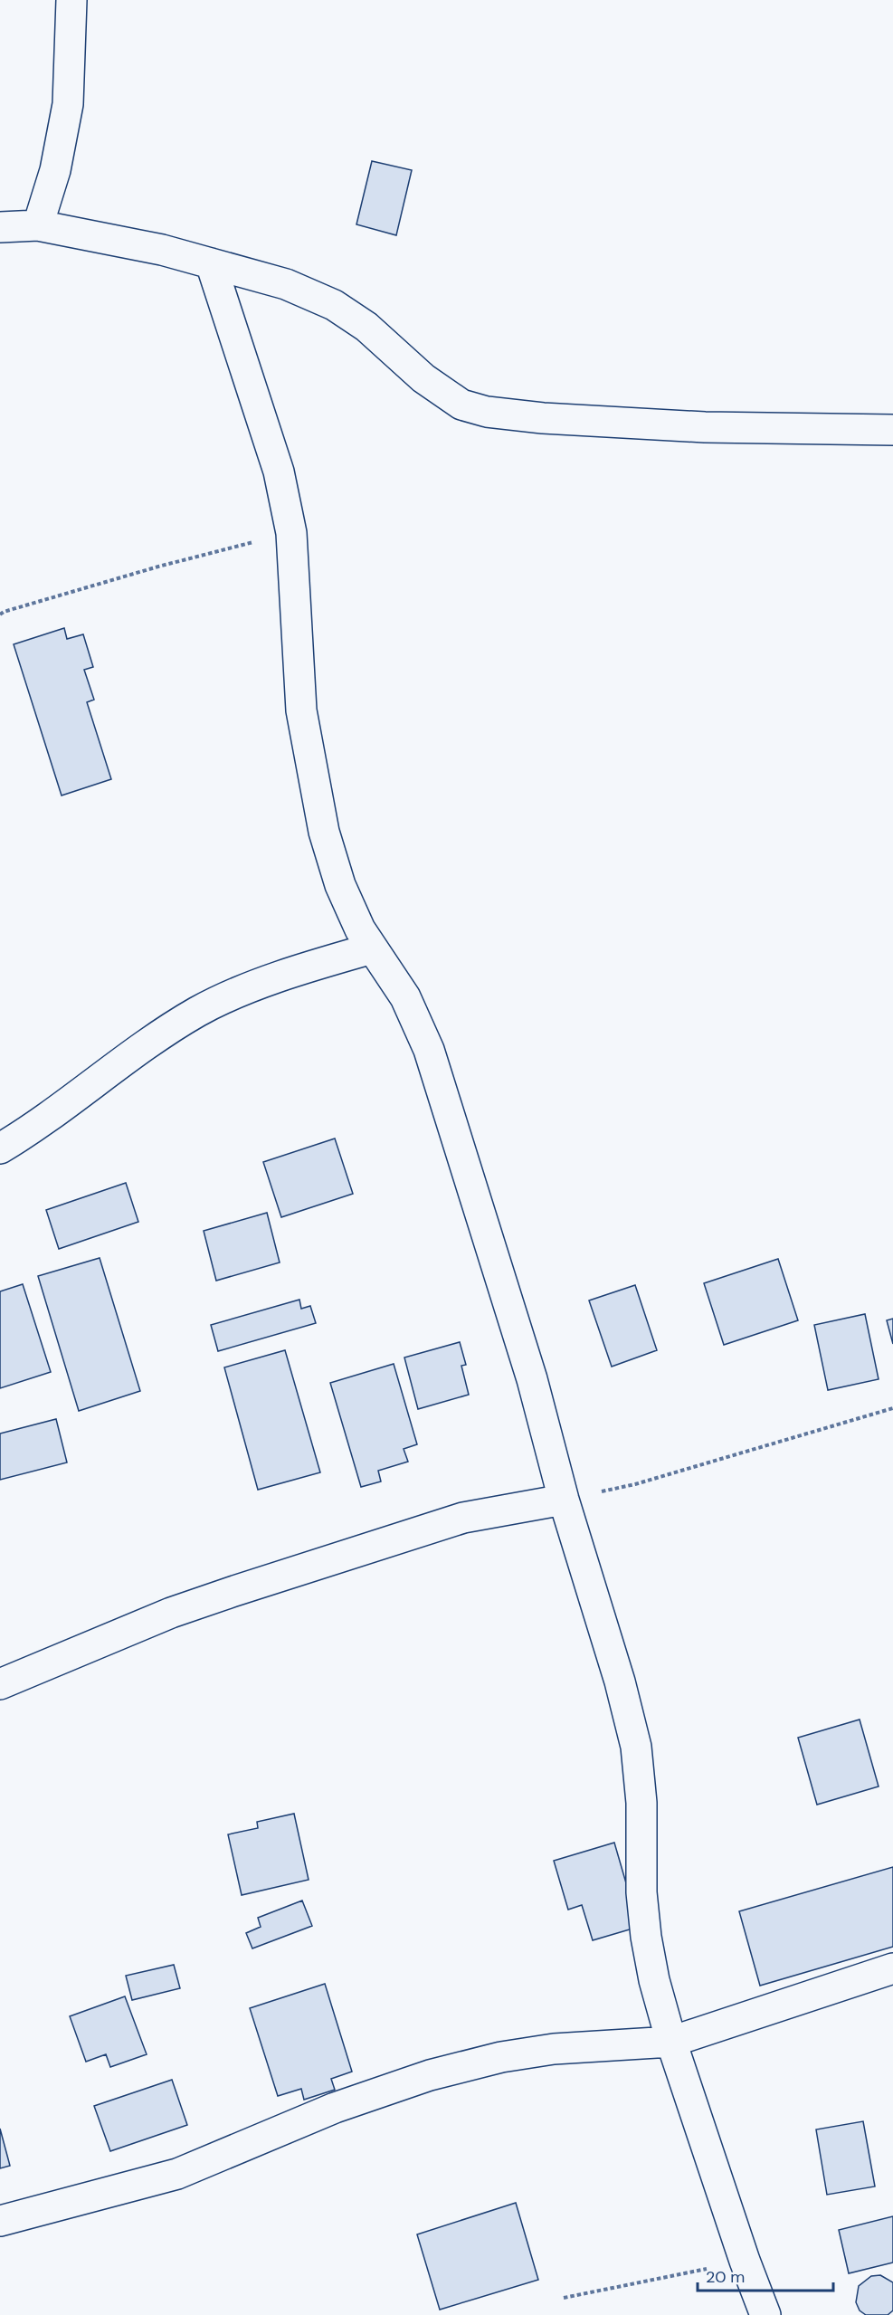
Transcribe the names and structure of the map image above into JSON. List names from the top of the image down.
{
  "scale_bar": "20 m"
}
